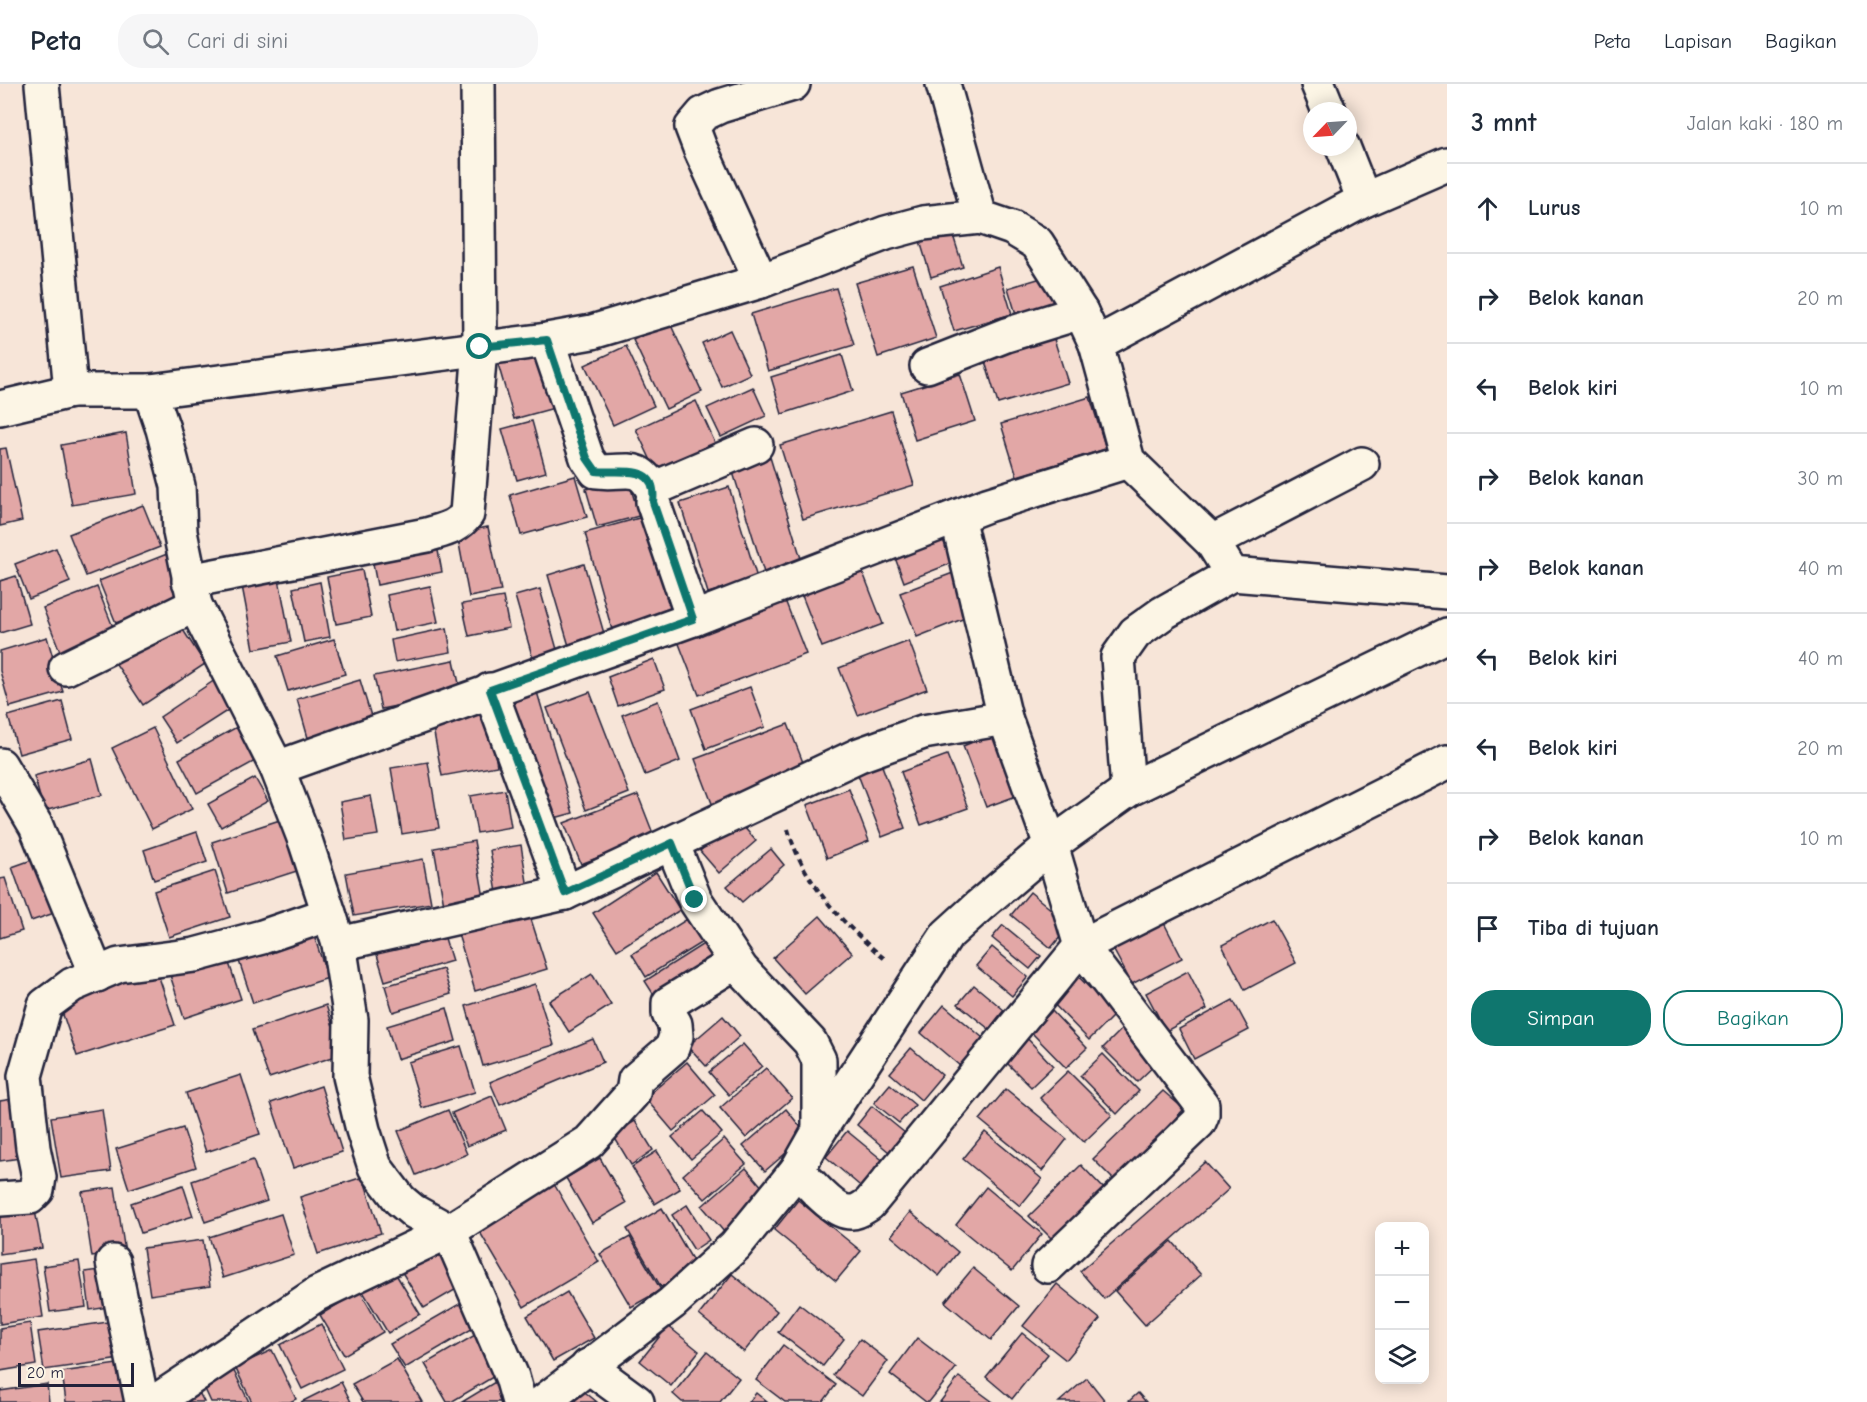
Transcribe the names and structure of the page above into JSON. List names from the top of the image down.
{
  "scale_bar": "20 m",
  "north": "bottom left",
  "page": {
    "header": "Peta",
    "search": "Cari di sini",
    "nav": ["Peta", "Lapisan", "Bagikan"],
    "heading": ["3 mnt", "Jalan kaki · 180 m"],
    "list": [
      ["Lurus", "10 m"],
      ["Belok kanan", "20 m"],
      ["Belok kiri", "10 m"],
      ["Belok kanan", "30 m"],
      ["Belok kanan", "40 m"],
      ["Belok kiri", "40 m"],
      ["Belok kiri", "20 m"],
      ["Belok kanan", "10 m"],
      "Tiba di tujuan"
    ],
    "buttons": ["Simpan", "Bagikan"],
    "map_buttons": ["+", "−"],
    "scale": "20 m"
  }
}
